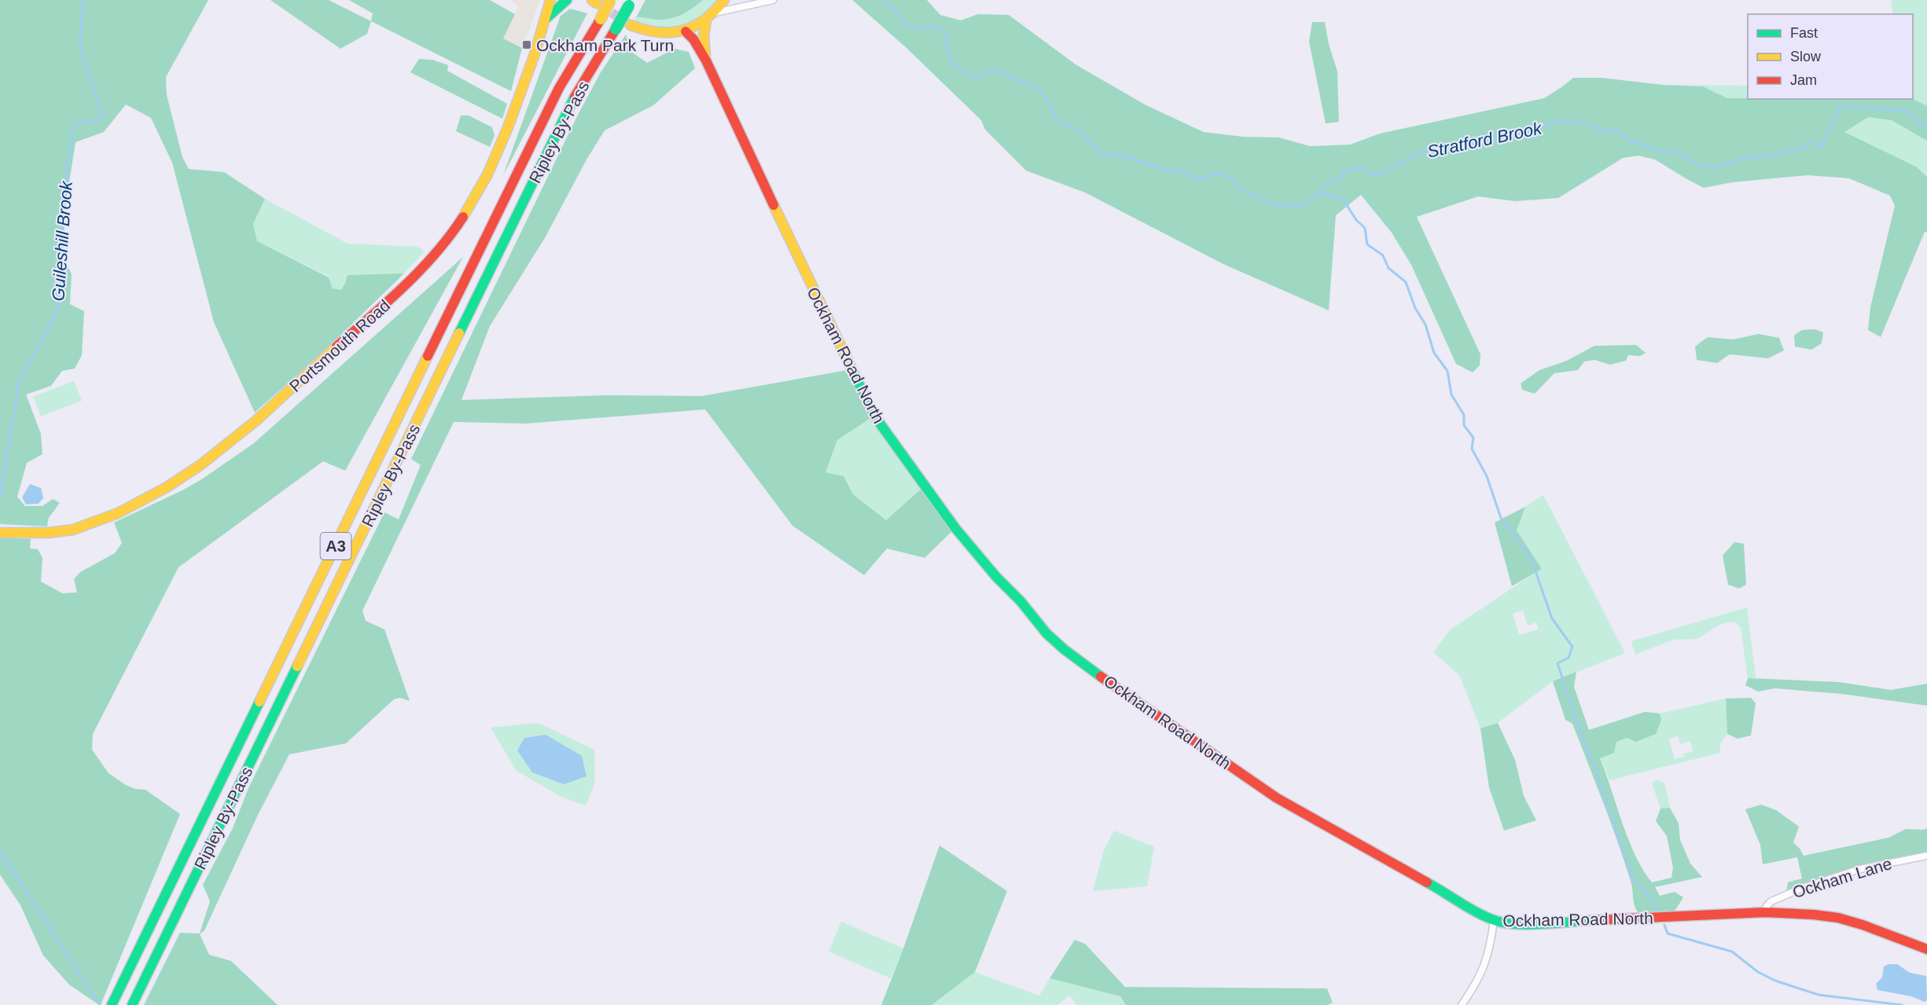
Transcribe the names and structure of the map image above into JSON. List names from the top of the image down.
{
  "streets": {
    "main road": [
      "Ripley By-Pass",
      "Portsmouth Road",
      "Ockham Road North",
      "A3"
    ],
    "street": ["Ockham Lane"]
  },
  "crossings": [
    ["Ockham Road North", "Ockham Lane"]
  ],
  "water": ["Stratford Brook", "Guileshill Brook"],
  "places": {
    "transit": ["Ockham Park Turn"]
  },
  "legend": ["Fast", "Slow", "Jam"]
}
